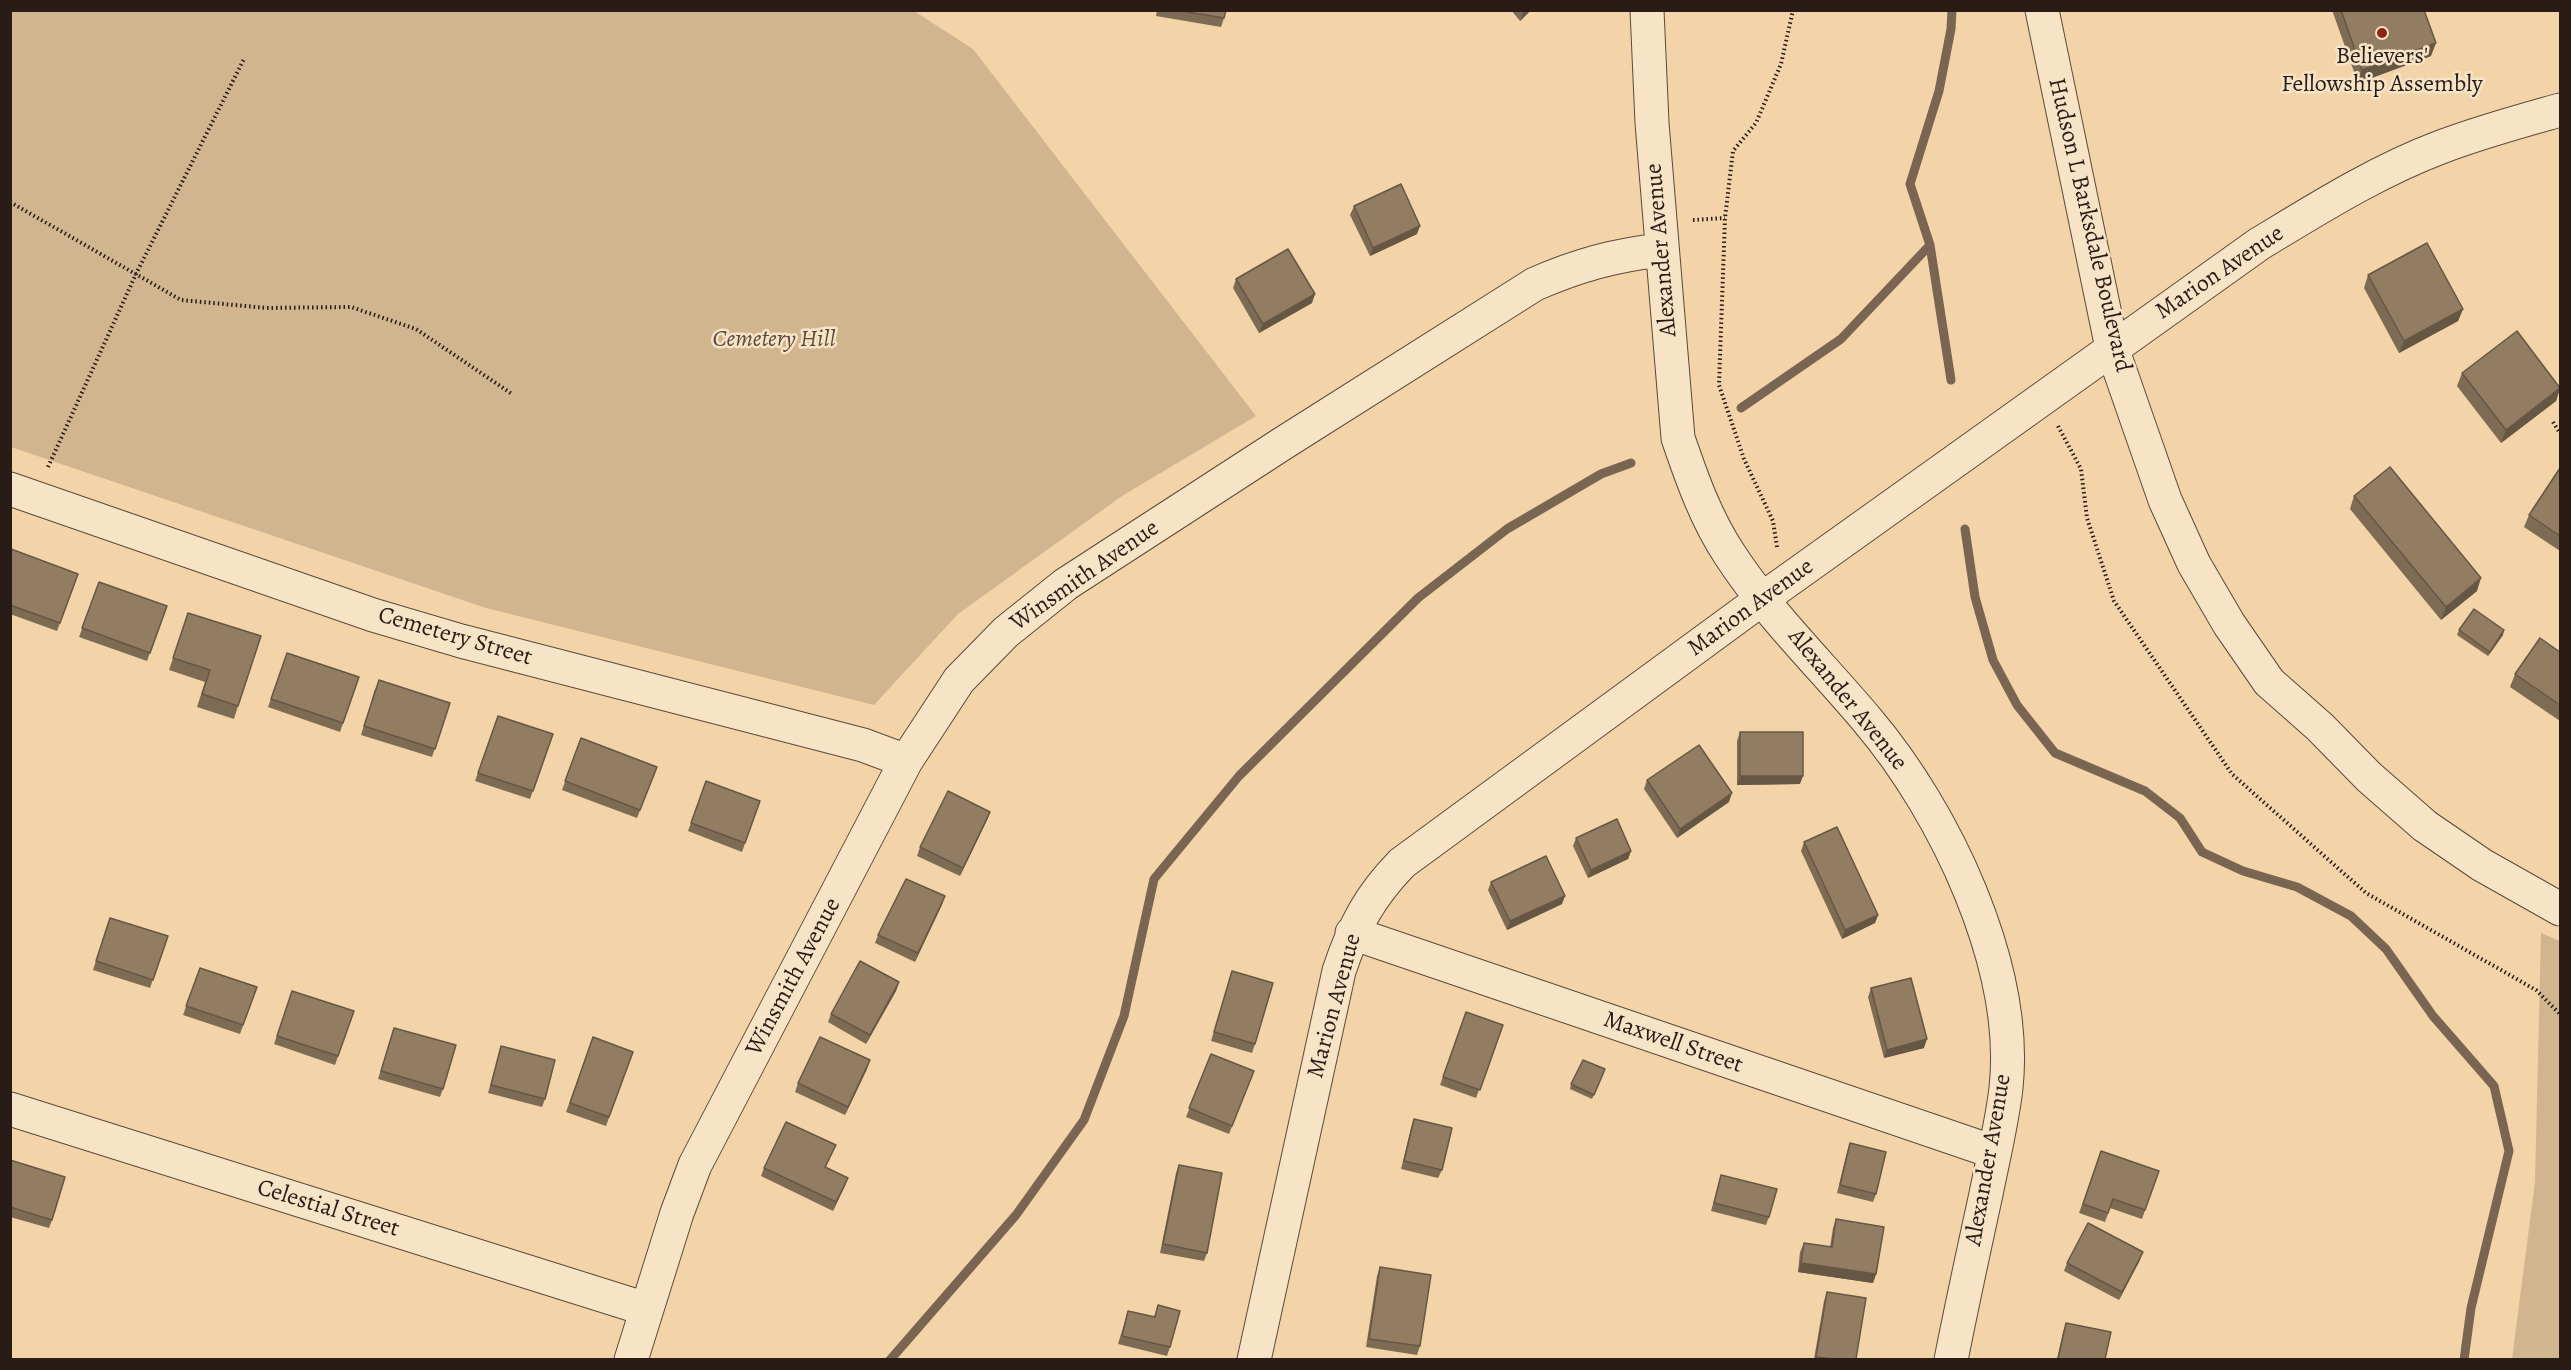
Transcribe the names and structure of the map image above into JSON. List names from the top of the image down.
{
  "streets": {
    "street": [
      "Hudson L Barksdale Boulevard",
      "Alexander Avenue",
      "Marion Avenue",
      "Winsmith Avenue",
      "Cemetery Street",
      "Maxwell Street",
      "Celestial Street"
    ]
  },
  "crossings": [
    ["Hudson L Barksdale Boulevard", "Marion Avenue"],
    ["Alexander Avenue", "Marion Avenue"],
    ["Alexander Avenue", "Winsmith Avenue"],
    ["Alexander Avenue", "Maxwell Street"],
    ["Marion Avenue", "Maxwell Street"],
    ["Winsmith Avenue", "Cemetery Street"],
    ["Winsmith Avenue", "Celestial Street"]
  ],
  "parks": ["Cemetery Hill"],
  "places": ["Believers' Fellowship Assembly"]
}
